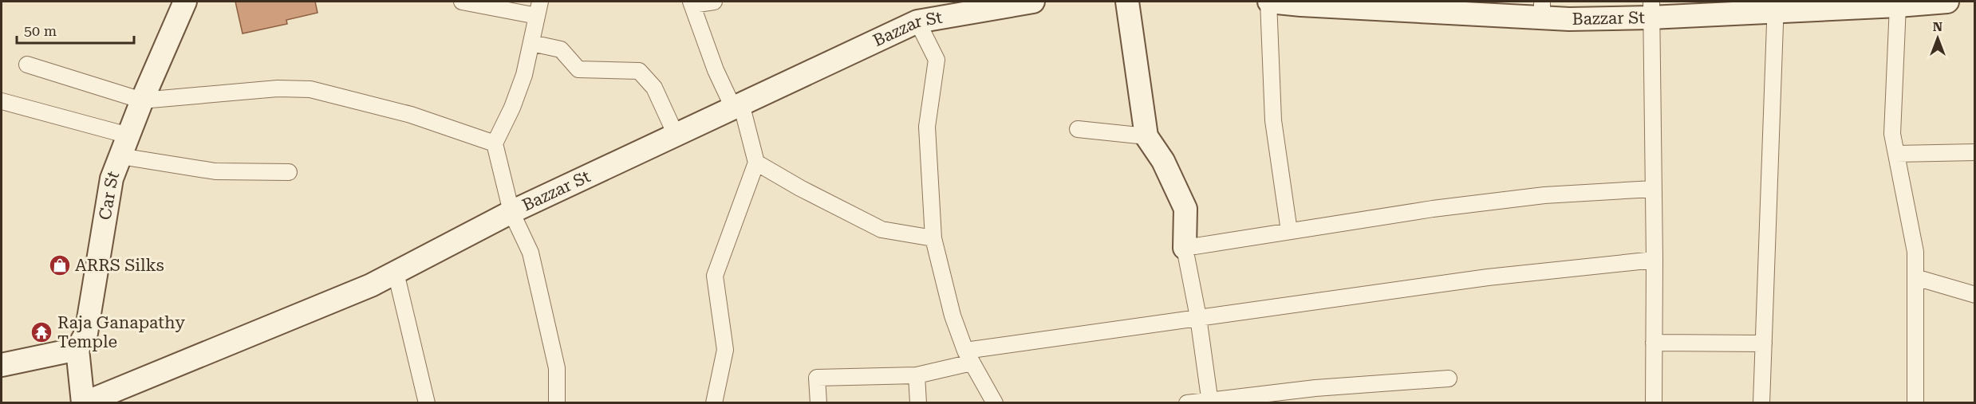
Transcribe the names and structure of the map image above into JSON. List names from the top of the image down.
{
  "streets": {
    "main road": ["Bazzar St", "Car St"]
  },
  "places": {
    "shop": ["ARRS Silks"],
    "temple": ["Raja Ganapathy Temple"]
  },
  "scale_bar": "50 m",
  "north": "top"
}
